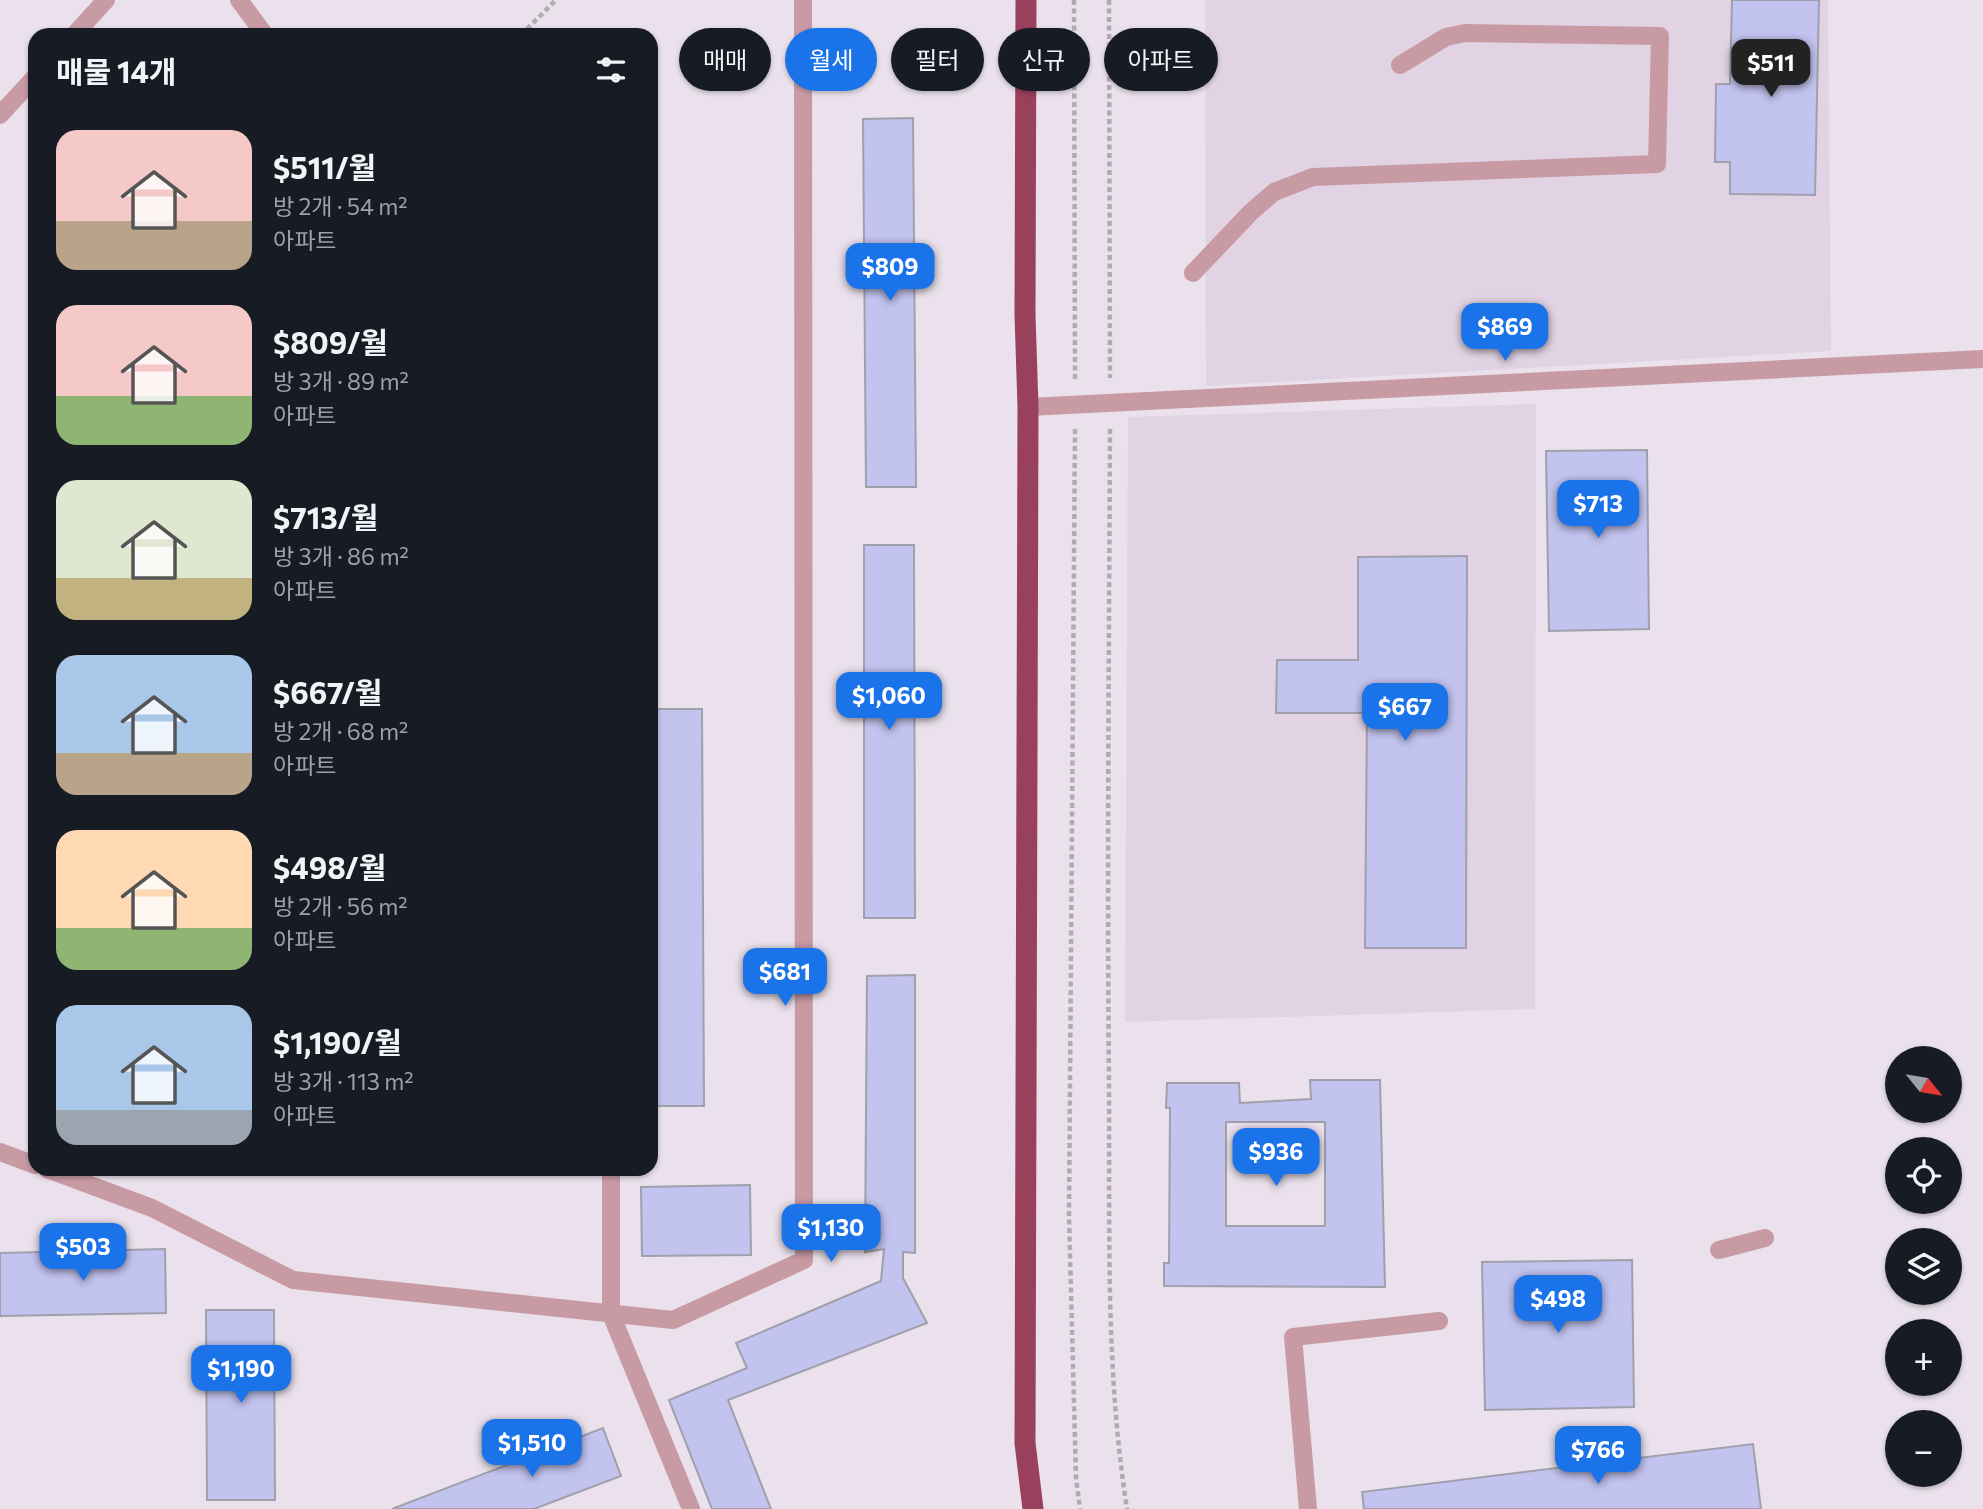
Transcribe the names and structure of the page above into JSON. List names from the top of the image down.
{
  "north": "bottom right",
  "page": {
    "chip": [
      "매매",
      "월세",
      "필터",
      "신규",
      "아파트"
    ],
    "heading": "매물 14개",
    "price": [
      "$511",
      "$809",
      "$869",
      "$713",
      "$1,060",
      "$667",
      "$681",
      "$936",
      "$1,130",
      "$503",
      "$498",
      "$1,190",
      "$1,510",
      "$766"
    ],
    "list": [
      {
        "name": "$511/월",
        "note": "방 2개 · 54 m² · 아파트"
      },
      {
        "name": "$809/월",
        "note": "방 3개 · 89 m² · 아파트"
      },
      {
        "name": "$713/월",
        "note": "방 3개 · 86 m² · 아파트"
      },
      {
        "name": "$667/월",
        "note": "방 2개 · 68 m² · 아파트"
      },
      {
        "name": "$498/월",
        "note": "방 2개 · 56 m² · 아파트"
      },
      {
        "name": "$1,190/월",
        "note": "방 3개 · 113 m² · 아파트"
      }
    ],
    "map_buttons": ["+", "−"]
  }
}
